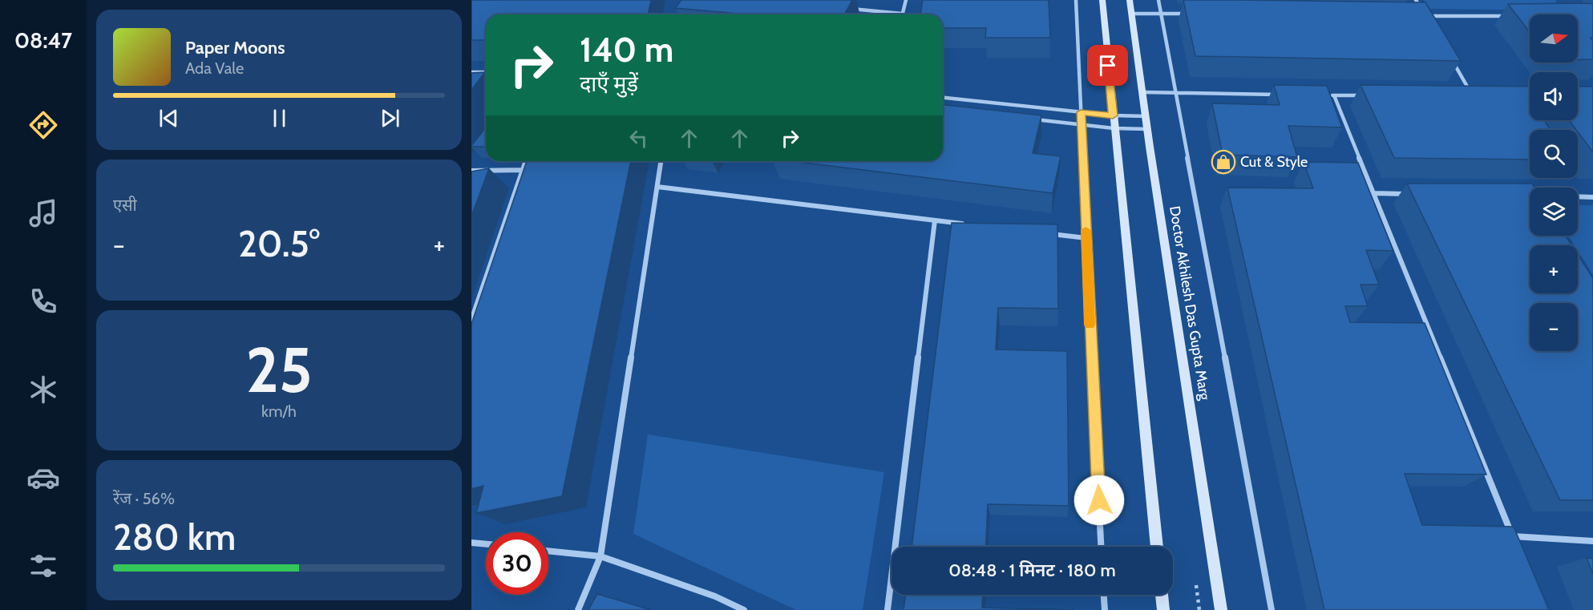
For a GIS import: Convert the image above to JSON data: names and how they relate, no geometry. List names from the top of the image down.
{
  "streets": {
    "street": ["Doctor Akhilesh Das Gupta Marg"]
  },
  "places": {
    "shop": ["Cut & Style"]
  },
  "north": "right",
  "page": {
    "tabs": "08:47",
    "map_buttons": ["+", "−"],
    "turn": ["140 m", "दाएँ मुड़ें"],
    "song": ["Paper Moons", "Ada Vale"],
    "tile": [
      "एसी",
      ["25", "km/h"],
      ["रेंज · 56%", "280 km"]
    ],
    "heat": ["−", "20.5°", "+"],
    "limit": "30",
    "trip": "08:48 · 1 मिनट · 180 m"
  }
}
